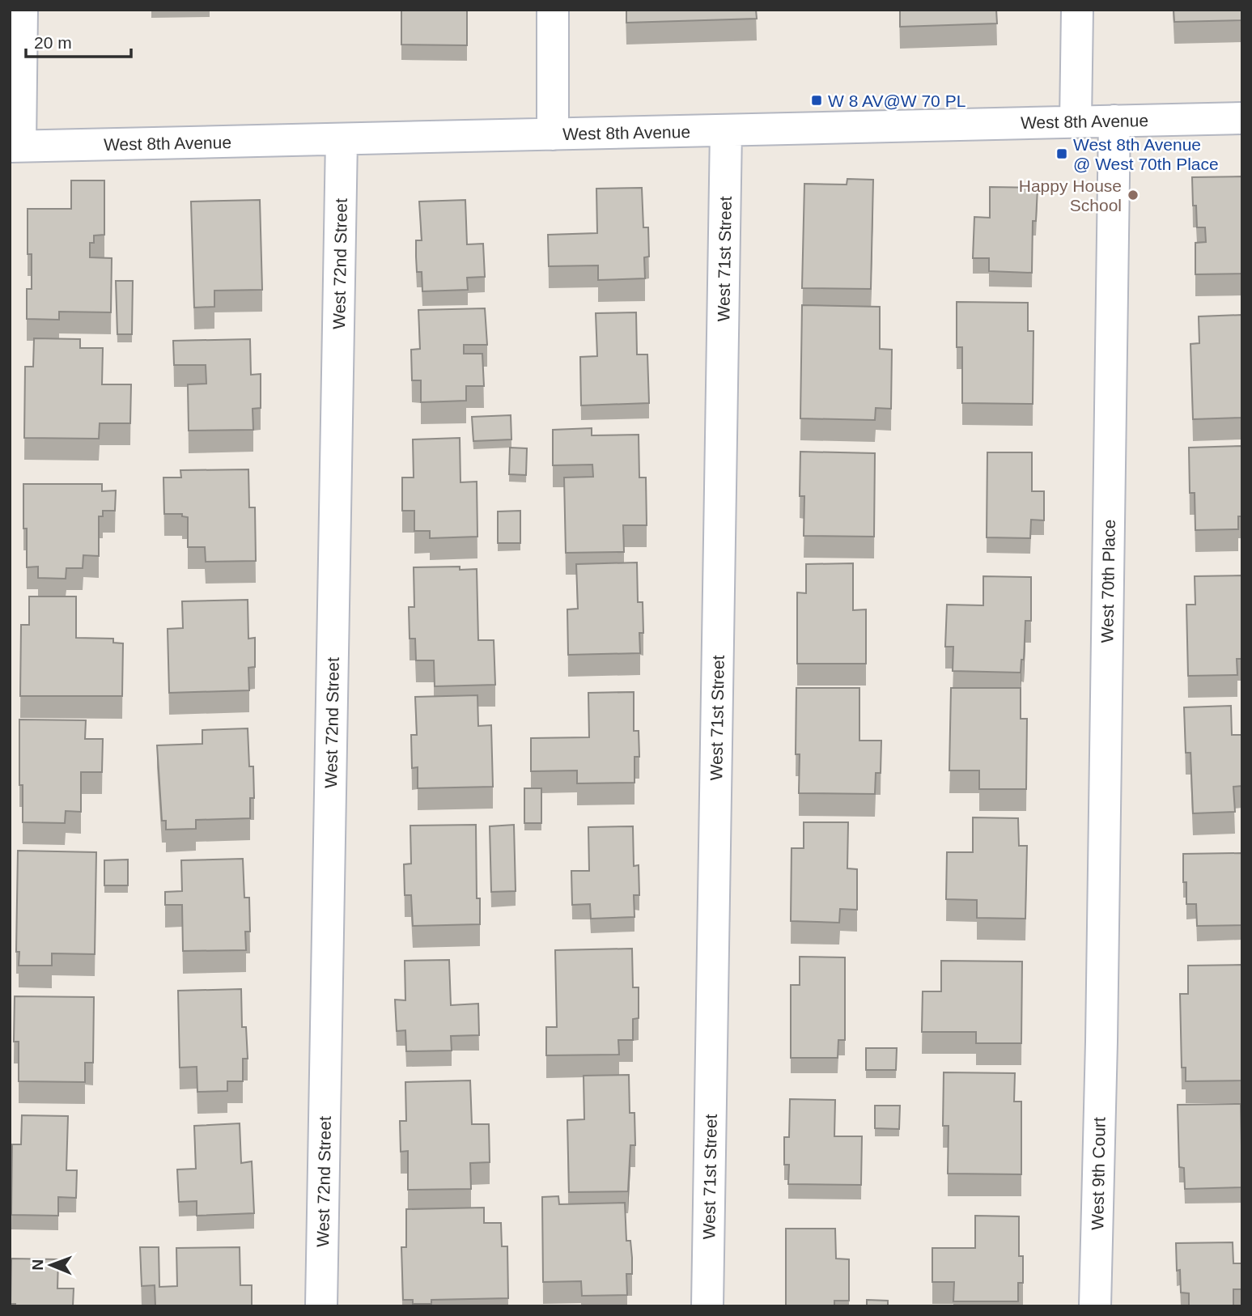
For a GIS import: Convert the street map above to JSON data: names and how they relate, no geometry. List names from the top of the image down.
{
  "streets": {
    "street": [
      "West 8th Avenue",
      "West 71st Street",
      "West 72nd Street",
      "West 70th Place",
      "West 9th Court"
    ]
  },
  "crossings": [
    ["West 8th Avenue", "West 71st Street"],
    ["West 8th Avenue", "West 72nd Street"],
    ["West 8th Avenue", "West 70th Place"],
    ["West 70th Place", "West 9th Court"]
  ],
  "places": {
    "transit": ["W 8 AV@W 70 PL", "West 8th Avenue @ West 70th Place"],
    "other": ["Happy House School"]
  },
  "scale_bar": "20 m",
  "north": "left"
}
